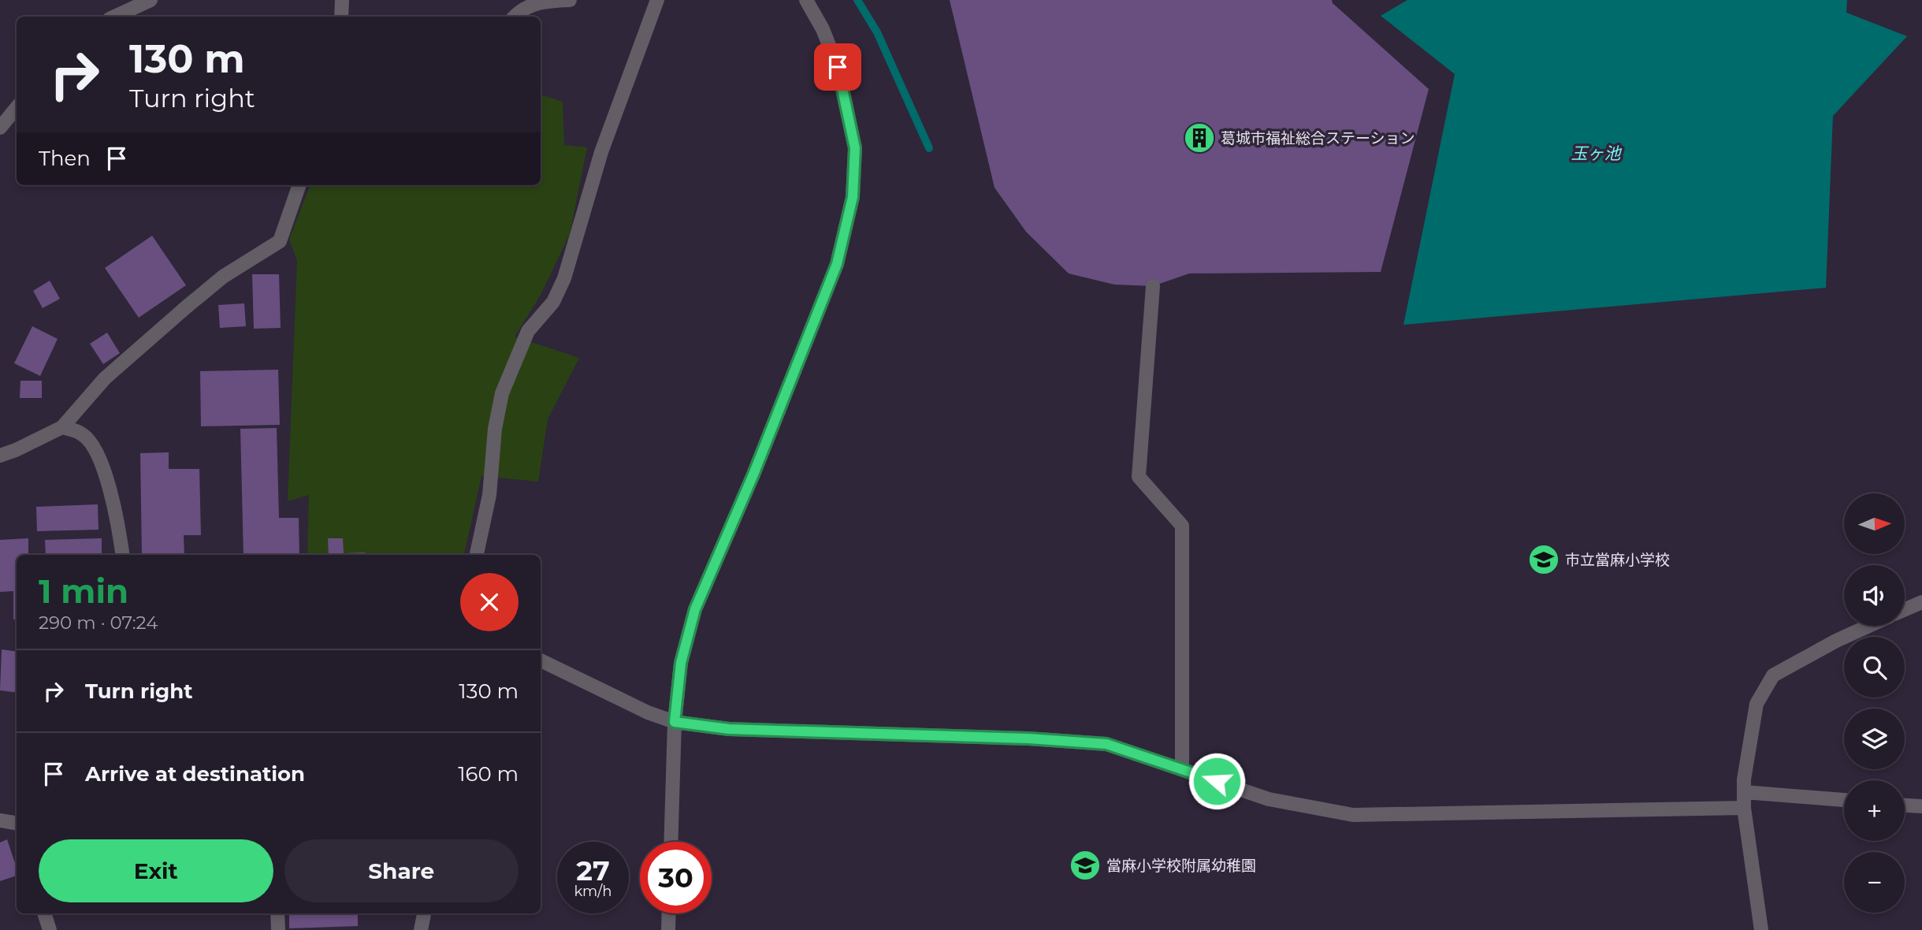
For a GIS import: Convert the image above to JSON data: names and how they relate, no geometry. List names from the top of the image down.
{
  "water": ["玉ヶ池"],
  "places": {
    "building": ["葛城市福祉総合ステーション"],
    "school or university": ["市立當麻小学校", "當麻小学校附属幼稚園"]
  },
  "north": "right",
  "page": {
    "turn": ["130 m", "Turn right"],
    "then": "Then",
    "map_buttons": ["+", "−"],
    "heading": ["1 min", "290 m · 07:24"],
    "list": [
      {
        "name": "Turn right",
        "value": "130 m"
      },
      {
        "name": "Arrive at destination",
        "value": "160 m"
      }
    ],
    "buttons": ["Exit", "Share"],
    "speed": "27 km/h",
    "limit": "30"
  }
}
